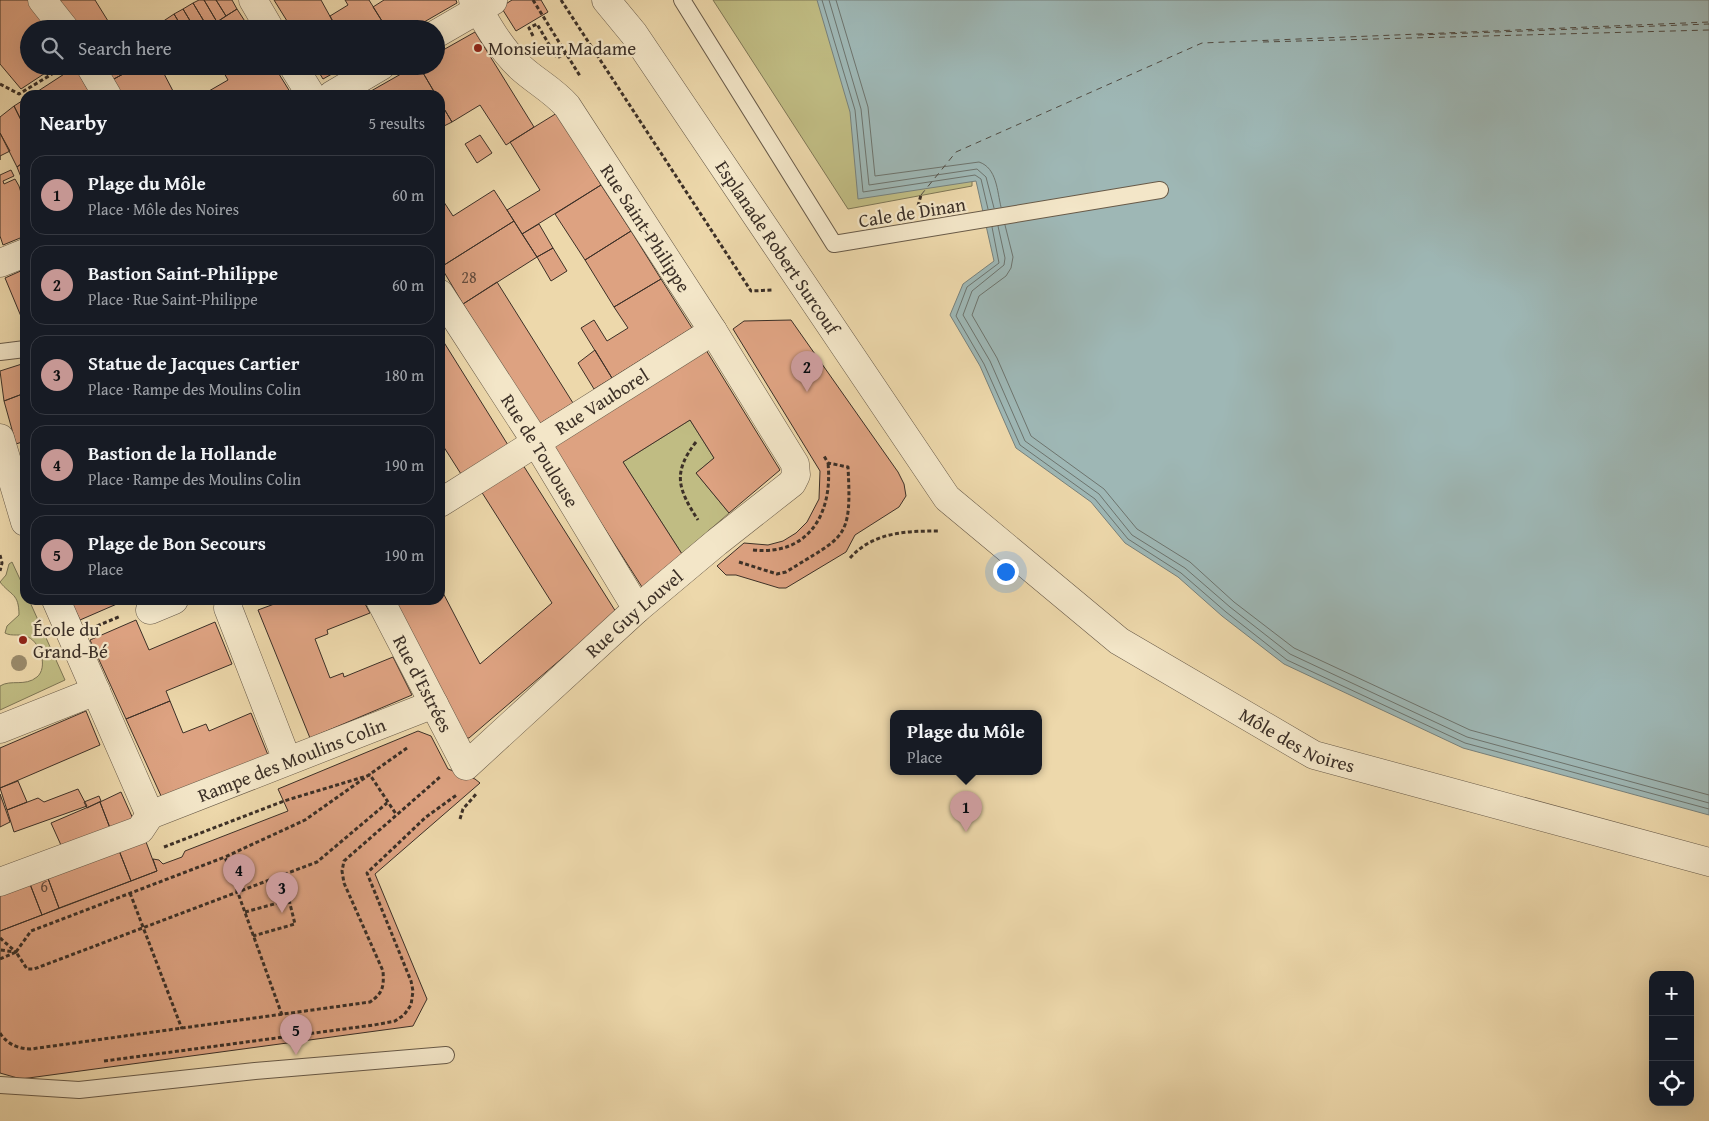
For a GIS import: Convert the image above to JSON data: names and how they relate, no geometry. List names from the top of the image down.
{
  "streets": {
    "street": [
      "Rue Saint-Philippe",
      "Esplanade Robert Surcouf",
      "Rue Vauborel",
      "Rue de Toulouse",
      "Rue Guy Louvel",
      "Rue d'Estrées",
      "Môle des Noires",
      "Rampe des Moulins Colin"
    ],
    "lane": ["Cale de Dinan"]
  },
  "crossings": [
    ["Rue Saint-Philippe", "Rue Vauborel"],
    ["Rue Saint-Philippe", "Rue Guy Louvel"],
    ["Esplanade Robert Surcouf", "Môle des Noires"],
    ["Rue Vauborel", "Rue de Toulouse"],
    ["Rue de Toulouse", "Rue Guy Louvel"],
    ["Rue Guy Louvel", "Rue d'Estrées"],
    ["Rue d'Estrées", "Rampe des Moulins Colin"]
  ],
  "places": ["Monsieur Madame", "École du Grand-Bé"],
  "house_numbers": ["28", "6"],
  "page": {
    "search": "Search here",
    "heading": ["Nearby", "5 results"],
    "list": [
      {
        "mark": "1",
        "name": "Plage du Môle",
        "note": "Place · Môle des Noires",
        "value": "60 m"
      },
      {
        "mark": "2",
        "name": "Bastion Saint-Philippe",
        "note": "Place · Rue Saint-Philippe",
        "value": "60 m"
      },
      {
        "mark": "3",
        "name": "Statue de Jacques Cartier",
        "note": "Place · Rampe des Moulins Colin",
        "value": "180 m"
      },
      {
        "mark": "4",
        "name": "Bastion de la Hollande",
        "note": "Place · Rampe des Moulins Colin",
        "value": "190 m"
      },
      {
        "mark": "5",
        "name": "Plage de Bon Secours",
        "note": "Place",
        "value": "190 m"
      }
    ],
    "pins": [
      "2",
      "1",
      "4",
      "3",
      "5"
    ],
    "popup": ["Plage du Môle", "Place"],
    "map_buttons": ["+", "−"]
  }
}
